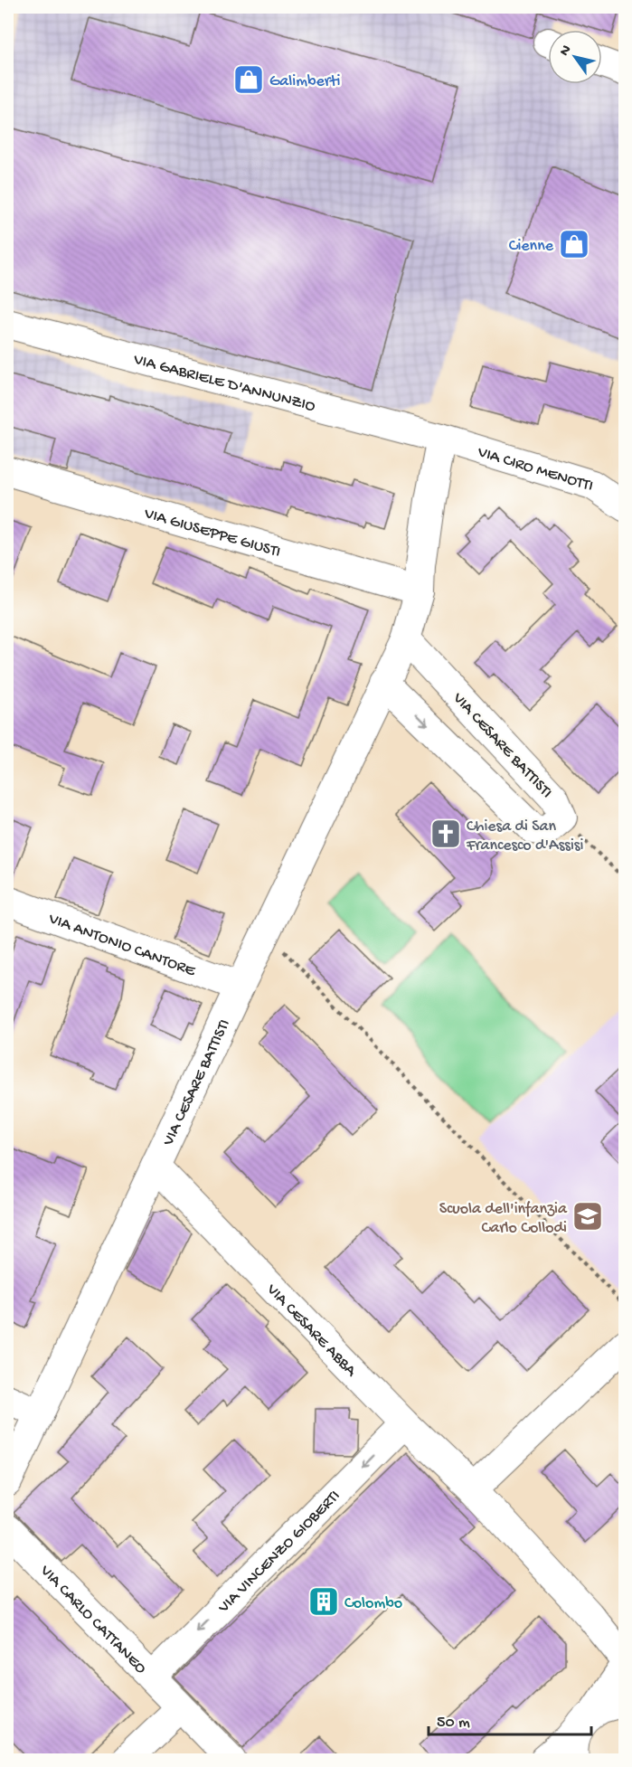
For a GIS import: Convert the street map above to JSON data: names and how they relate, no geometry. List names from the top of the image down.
{
  "streets": {
    "street": [
      "VIA GABRIELE D'ANNUNZIO",
      "VIA CIRO MENOTTI",
      "VIA GIUSEPPE GIUSTI",
      "VIA CESARE BATTISTI",
      "VIA ANTONIO CANTORE",
      "VIA CESARE ABBA",
      "VIA VINCENZO GIOBERTI",
      "VIA CARLO CATTANEO"
    ]
  },
  "crossings": [
    ["VIA GABRIELE D'ANNUNZIO", "VIA CIRO MENOTTI"],
    ["VIA GABRIELE D'ANNUNZIO", "VIA CESARE BATTISTI"],
    ["VIA CIRO MENOTTI", "VIA CESARE BATTISTI"],
    ["VIA GIUSEPPE GIUSTI", "VIA CESARE BATTISTI"],
    ["VIA CESARE BATTISTI", "VIA ANTONIO CANTORE"],
    ["VIA CESARE BATTISTI", "VIA CESARE ABBA"],
    ["VIA CESARE ABBA", "VIA VINCENZO GIOBERTI"],
    ["VIA VINCENZO GIOBERTI", "VIA CARLO CATTANEO"]
  ],
  "one_way": ["VIA VINCENZO GIOBERTI"],
  "places": {
    "shop": ["Galimberti", "Cienne"],
    "church": ["Chiesa di San Francesco d'Assisi"],
    "school or university": ["Scuola dell'infanzia Carlo Collodi"],
    "building": ["Colombo"]
  },
  "scale_bar": "50 m",
  "north": "top left"
}
